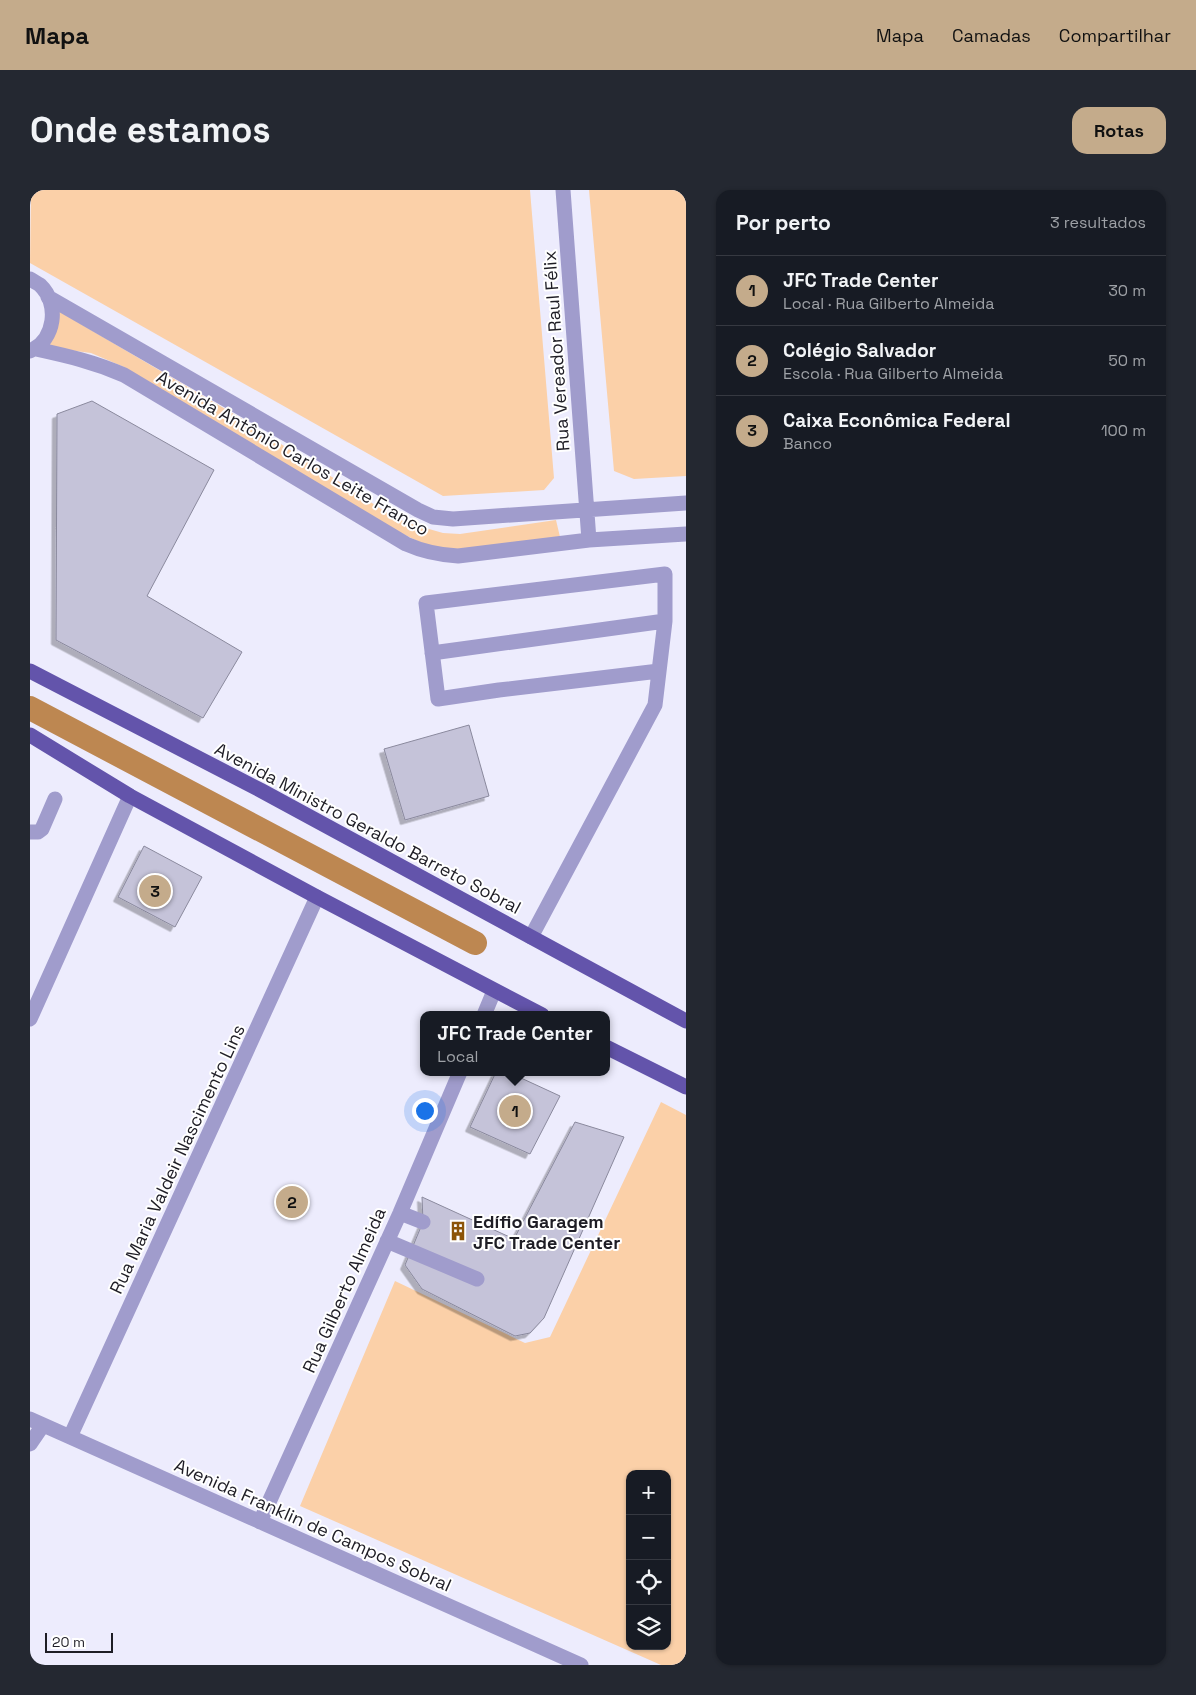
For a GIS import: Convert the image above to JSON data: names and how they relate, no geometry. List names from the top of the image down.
{
  "streets": {
    "main road": ["Avenida Ministro Geraldo Barreto Sobral"],
    "street": [
      "Rua Vereador Raul Félix",
      "Avenida Antônio Carlos Leite Franco",
      "Rua Maria Valdeir Nascimento Lins",
      "Rua Gilberto Almeida",
      "Avenida Franklin de Campos Sobral"
    ]
  },
  "crossings": [
    ["Rua Vereador Raul Félix", "Avenida Antônio Carlos Leite Franco"],
    ["Rua Maria Valdeir Nascimento Lins", "Avenida Franklin de Campos Sobral"],
    ["Rua Gilberto Almeida", "Avenida Franklin de Campos Sobral"]
  ],
  "places": {
    "building": ["Edífio Garagem JFC Trade Center"]
  },
  "scale_bar": "20 m",
  "page": {
    "header": "Mapa",
    "nav": ["Mapa", "Camadas", "Compartilhar"],
    "buttons": "Rotas",
    "title": "Onde estamos",
    "heading": ["Por perto", "3 resultados"],
    "list": [
      {
        "mark": "1",
        "name": "JFC Trade Center",
        "note": "Local · Rua Gilberto Almeida",
        "value": "30 m"
      },
      {
        "mark": "2",
        "name": "Colégio Salvador",
        "note": "Escola · Rua Gilberto Almeida",
        "value": "50 m"
      },
      {
        "mark": "3",
        "name": "Caixa Econômica Federal",
        "note": "Banco",
        "value": "100 m"
      }
    ],
    "pins": ["3", "1", "2"],
    "popup": ["JFC Trade Center", "Local"],
    "map_buttons": ["+", "−"],
    "scale": "20 m"
  }
}
